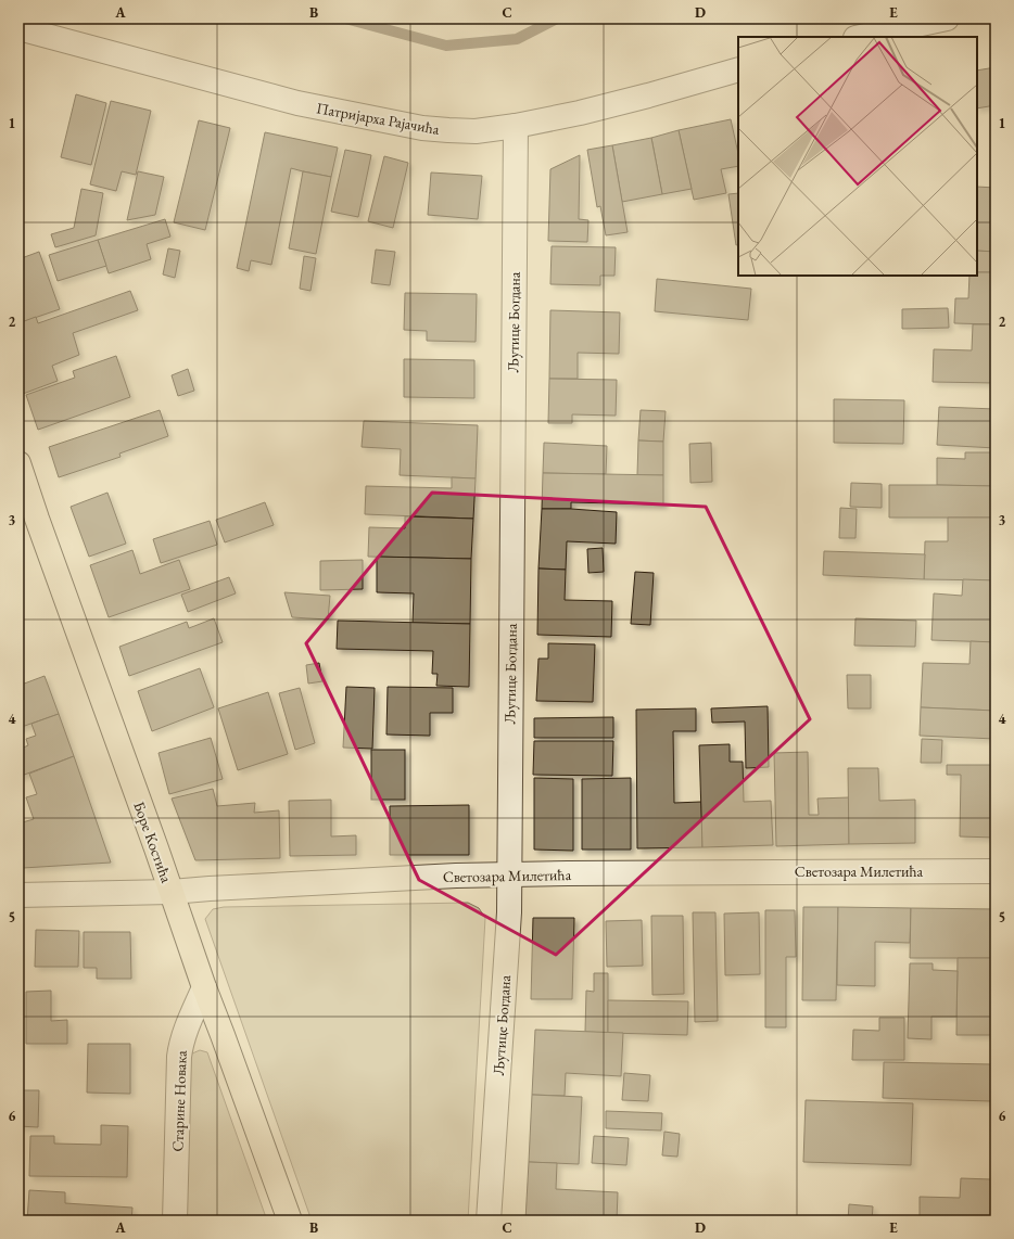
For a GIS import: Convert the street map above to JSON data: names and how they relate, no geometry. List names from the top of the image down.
{
  "streets": {
    "main road": ["Боре Костића"],
    "street": [
      "Патријарха Рајачића",
      "Љутице Богдана",
      "Светозара Милетића",
      "Старине Новака"
    ]
  },
  "crossings": [
    ["Патријарха Рајачића", "Љутице Богдана"],
    ["Љутице Богдана", "Светозара Милетића"],
    ["Боре Костића", "Светозара Милетића"],
    ["Боре Костића", "Старине Новака"]
  ],
  "grid": {
    "columns": [
      "A",
      "B",
      "C",
      "D",
      "E"
    ],
    "rows": [
      "1",
      "2",
      "3",
      "4",
      "5",
      "6"
    ]
  }
}
